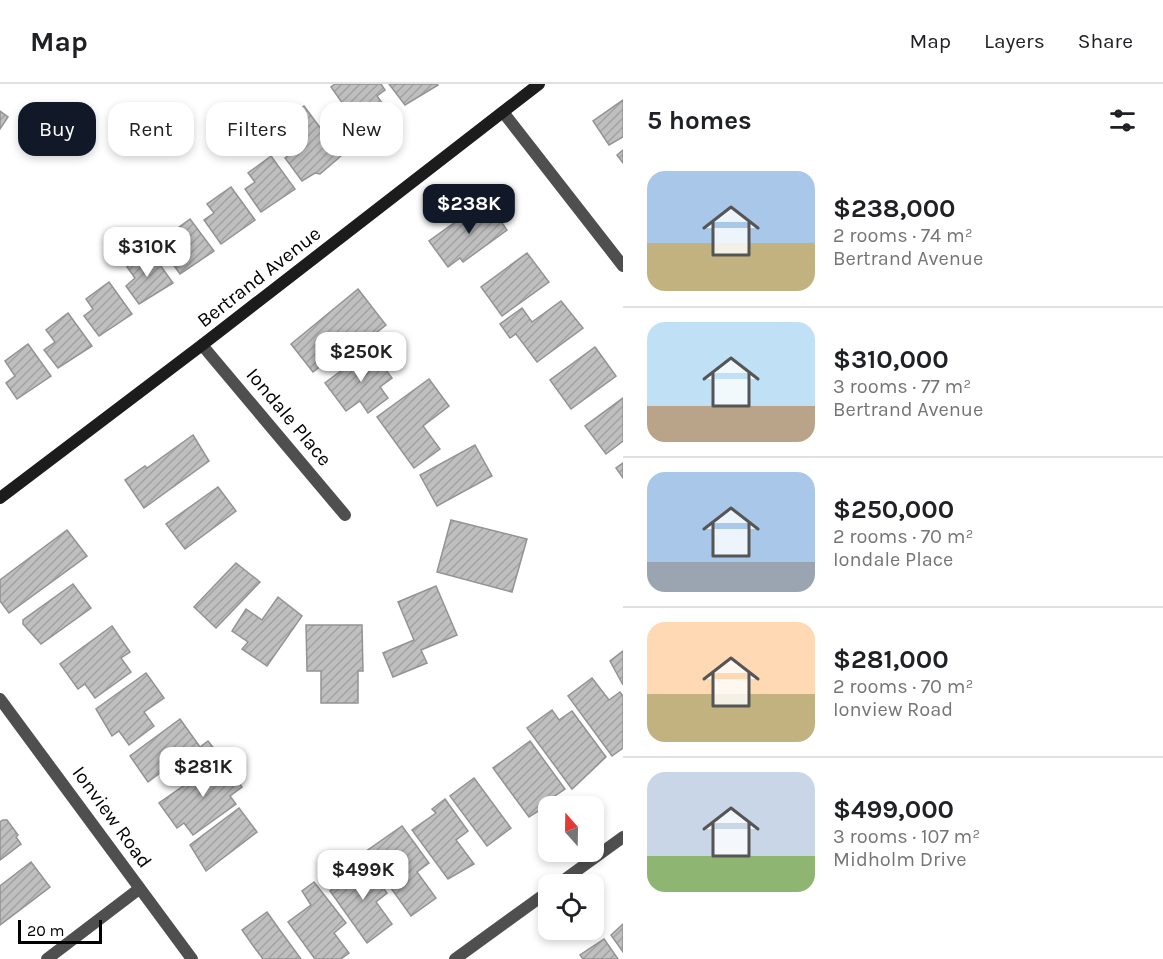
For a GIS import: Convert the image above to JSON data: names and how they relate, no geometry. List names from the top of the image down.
{
  "streets": {
    "street": ["Bertrand Avenue", "Iondale Place", "Ionview Road"]
  },
  "crossings": [
    ["Bertrand Avenue", "Iondale Place"]
  ],
  "scale_bar": "20 m",
  "north": "top",
  "page": {
    "header": "Map",
    "nav": ["Map", "Layers", "Share"],
    "heading": "5 homes",
    "chip": [
      "Buy",
      "Rent",
      "Filters",
      "New"
    ],
    "list": [
      {
        "name": "$238,000",
        "note": "2 rooms · 74 m² · Bertrand Avenue"
      },
      {
        "name": "$310,000",
        "note": "3 rooms · 77 m² · Bertrand Avenue"
      },
      {
        "name": "$250,000",
        "note": "2 rooms · 70 m² · Iondale Place"
      },
      {
        "name": "$281,000",
        "note": "2 rooms · 70 m² · Ionview Road"
      },
      {
        "name": "$499,000",
        "note": "3 rooms · 107 m² · Midholm Drive"
      }
    ],
    "price": [
      "$238K",
      "$310K",
      "$250K",
      "$281K",
      "$499K"
    ],
    "scale": "20 m"
  }
}
